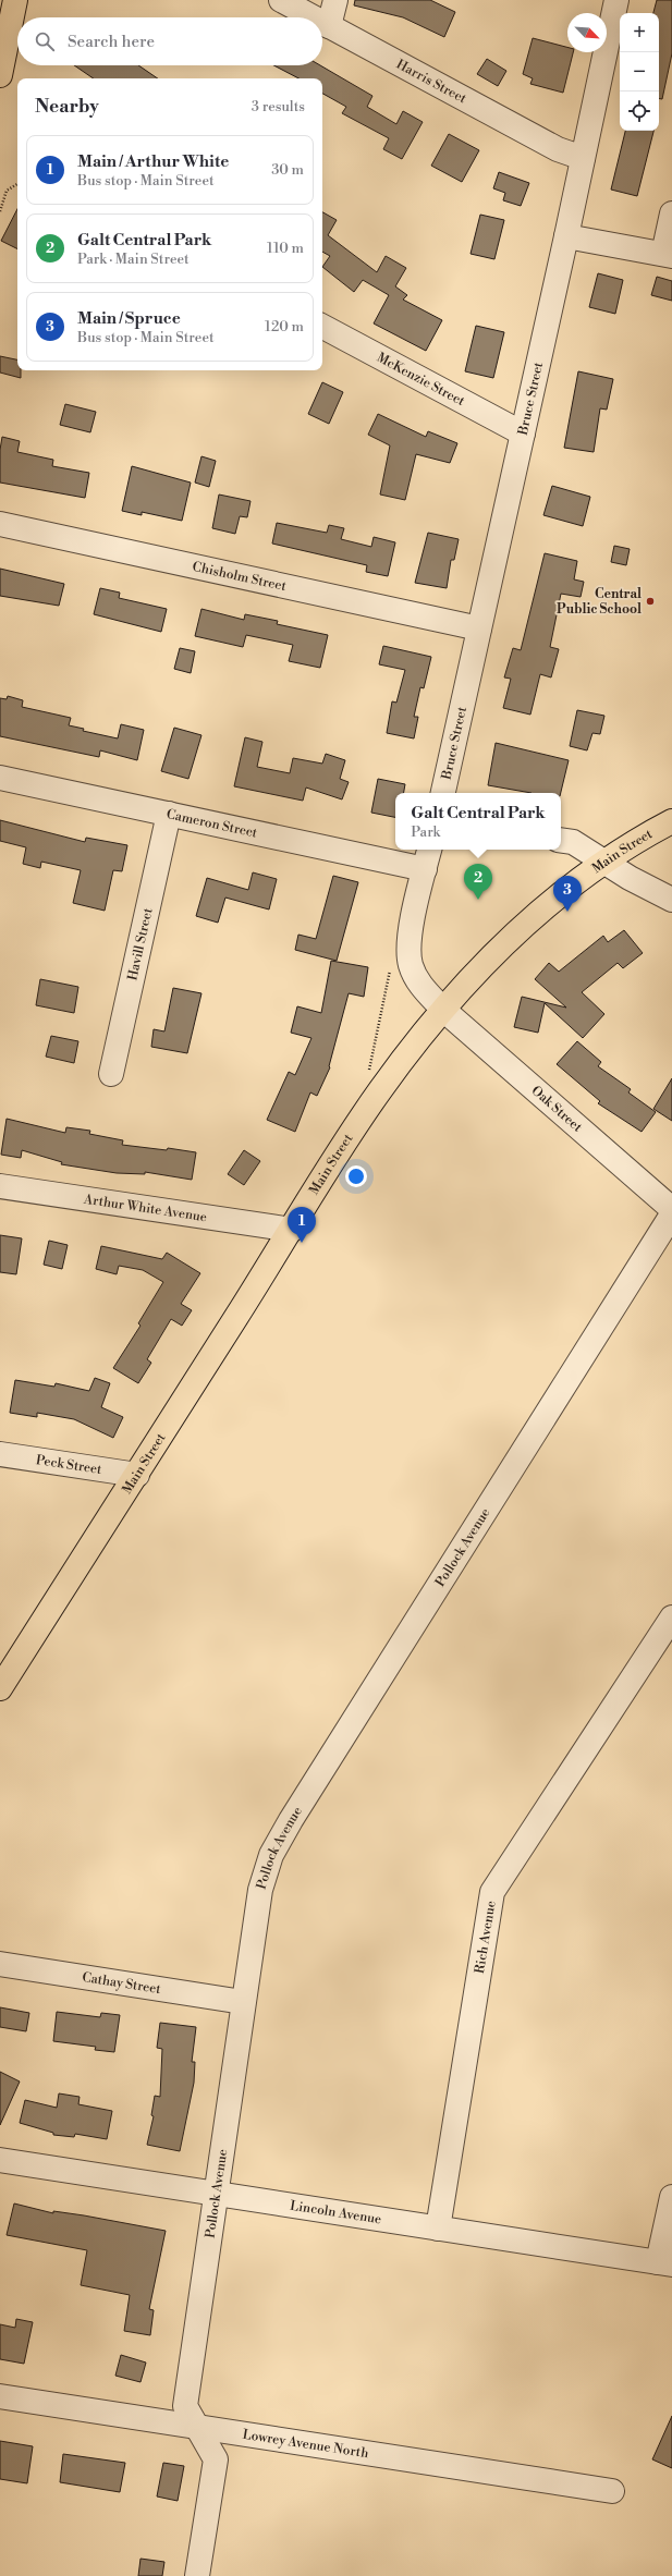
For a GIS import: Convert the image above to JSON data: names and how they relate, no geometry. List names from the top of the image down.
{
  "streets": {
    "main road": ["Main Street"],
    "street": [
      "Harris Street",
      "McKenzie Street",
      "Bruce Street",
      "Chisholm Street",
      "Cameron Street",
      "Havill Street",
      "Oak Street",
      "Arthur White Avenue",
      "Peck Street",
      "Pollock Avenue",
      "Rich Avenue",
      "Cathay Street",
      "Lincoln Avenue",
      "Lowrey Avenue North"
    ]
  },
  "crossings": [
    ["Harris Street", "Bruce Street"],
    ["McKenzie Street", "Bruce Street"],
    ["Bruce Street", "Chisholm Street"],
    ["Cameron Street", "Havill Street"],
    ["Main Street", "Oak Street"],
    ["Main Street", "Arthur White Avenue"],
    ["Main Street", "Peck Street"],
    ["Pollock Avenue", "Cathay Street"],
    ["Pollock Avenue", "Lincoln Avenue"],
    ["Pollock Avenue", "Lowrey Avenue North"],
    ["Rich Avenue", "Lincoln Avenue"]
  ],
  "places": ["Central Public School"],
  "north": "bottom right",
  "page": {
    "map_buttons": ["+", "−"],
    "search": "Search here",
    "heading": ["Nearby", "3 results"],
    "list": [
      {
        "mark": "1",
        "name": "Main / Arthur White",
        "note": "Bus stop · Main Street",
        "value": "30 m"
      },
      {
        "mark": "2",
        "name": "Galt Central Park",
        "note": "Park · Main Street",
        "value": "110 m"
      },
      {
        "mark": "3",
        "name": "Main / Spruce",
        "note": "Bus stop · Main Street",
        "value": "120 m"
      }
    ],
    "popup": ["Galt Central Park", "Park"],
    "pins": ["2", "3", "1"]
  }
}
